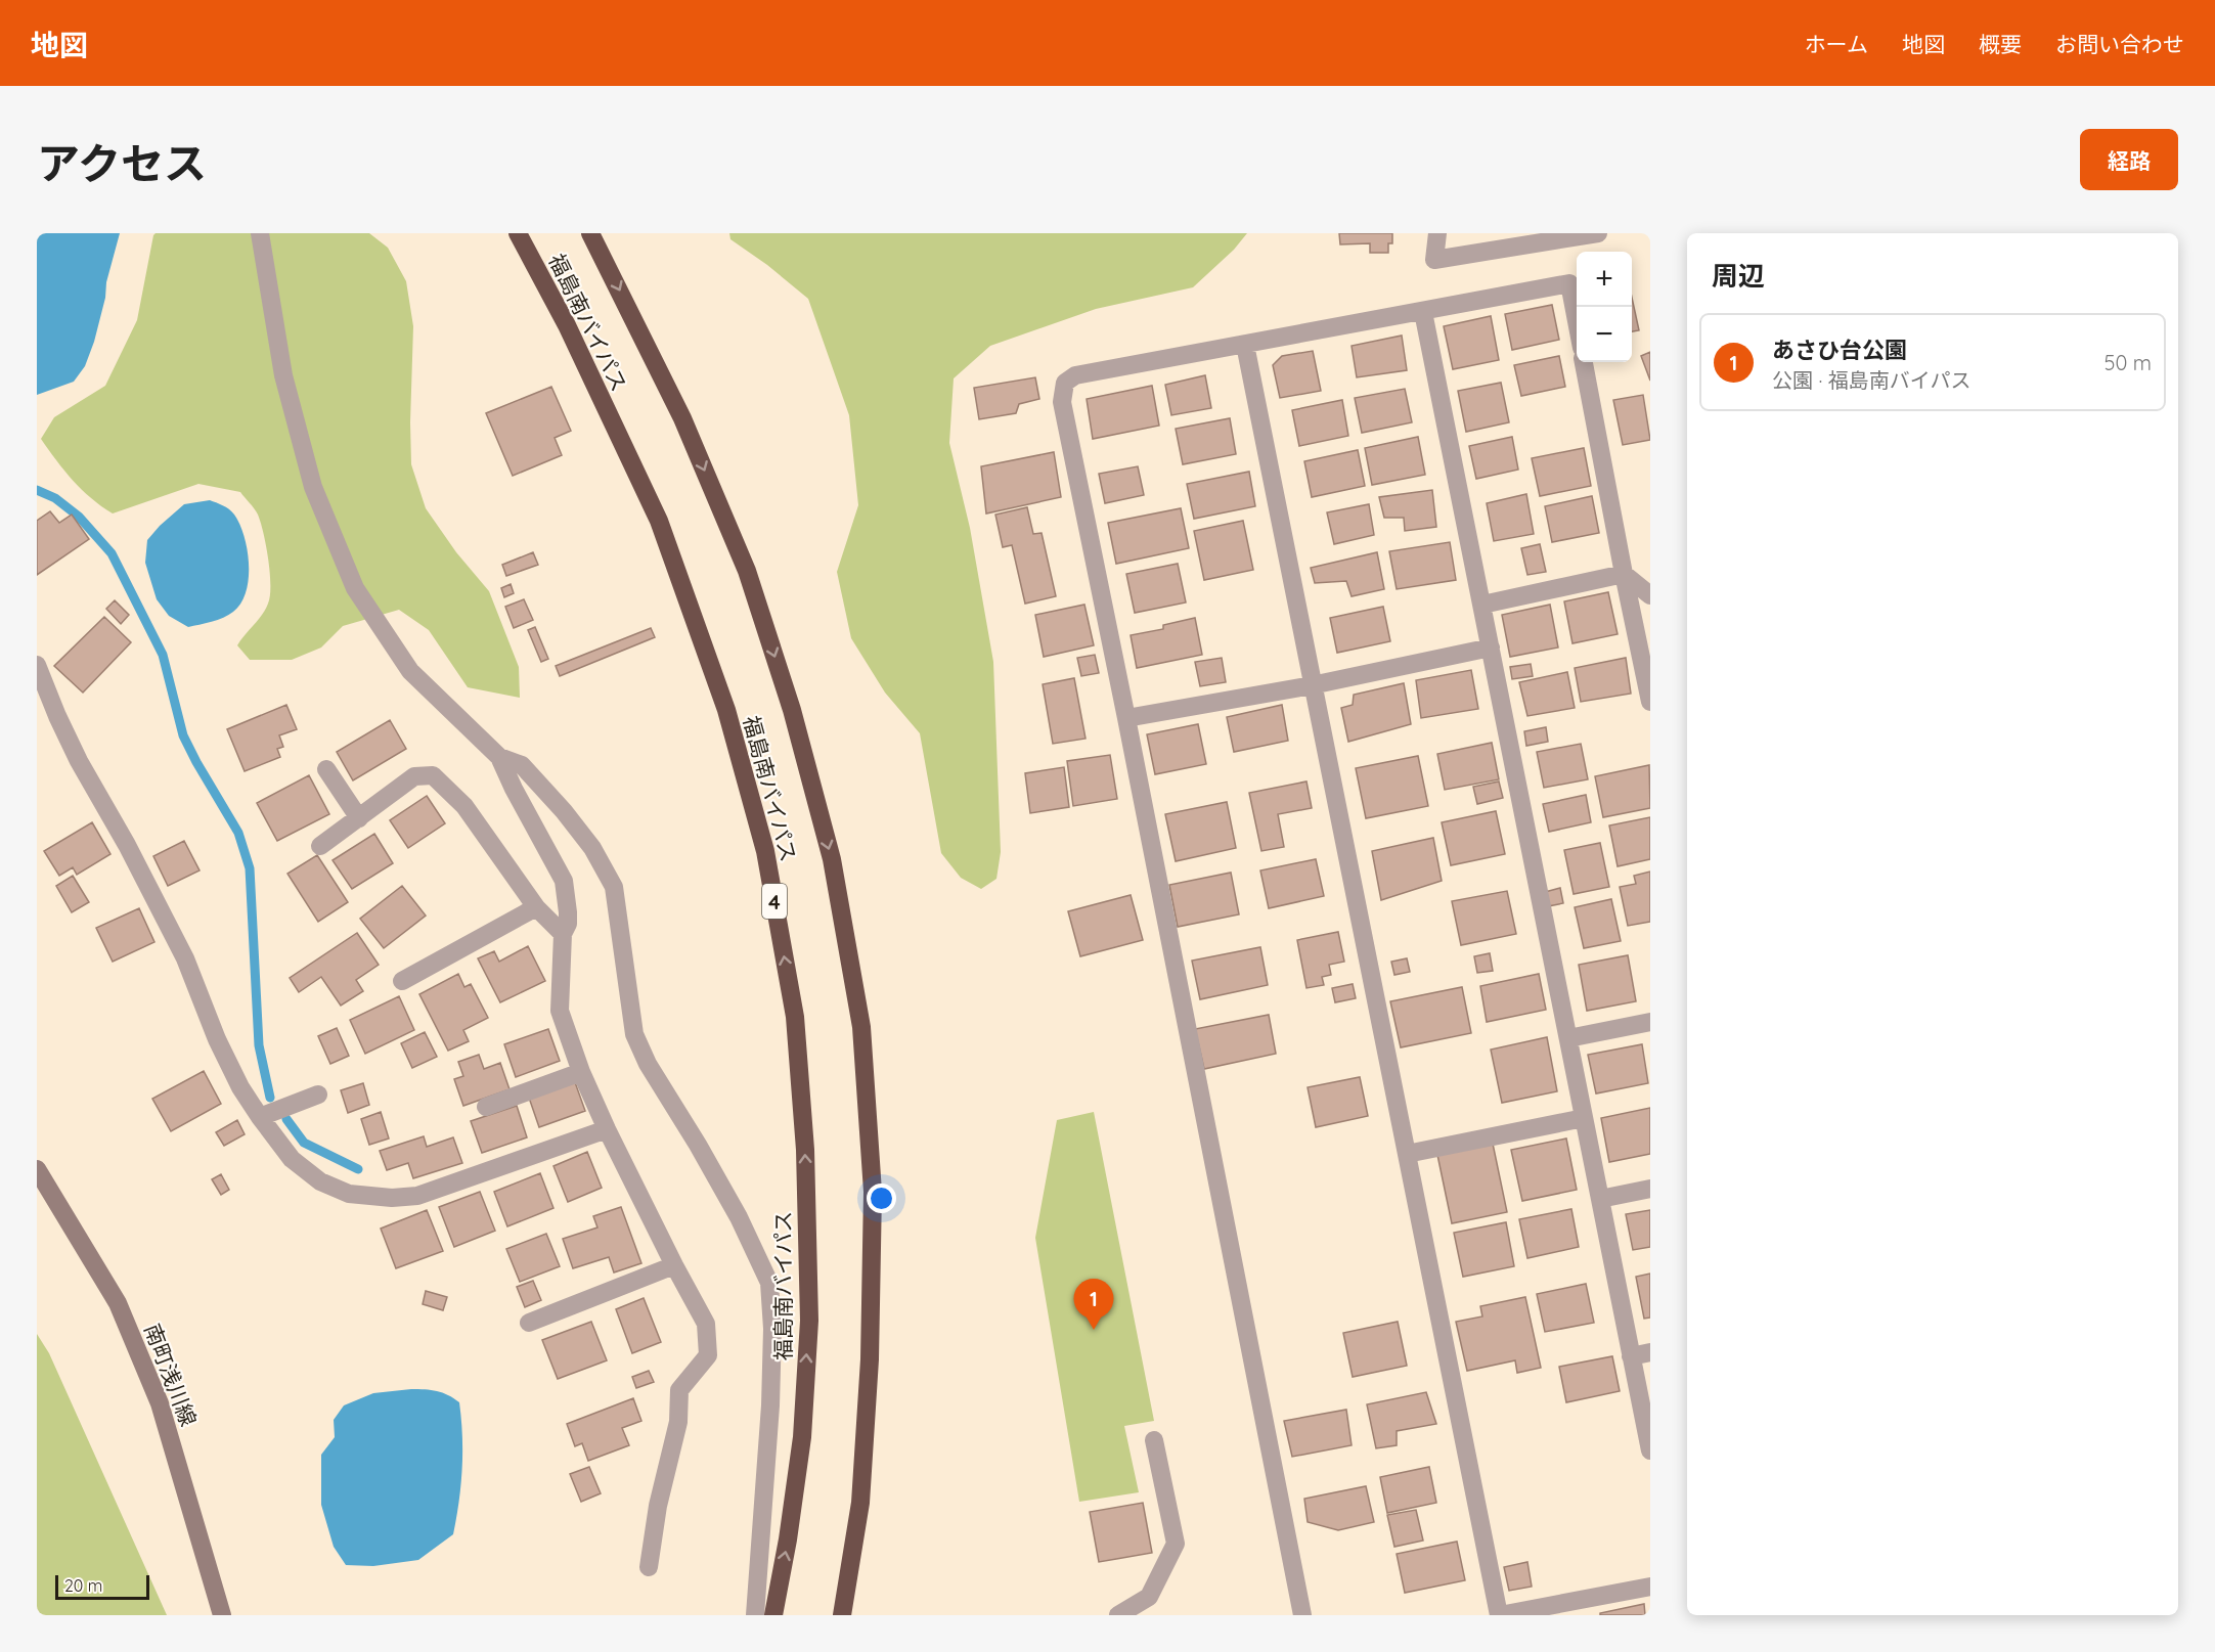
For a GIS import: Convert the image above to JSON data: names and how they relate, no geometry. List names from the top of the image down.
{
  "streets": {
    "highway": ["福島南バイパス", "4"],
    "street": ["南町浅川線"]
  },
  "scale_bar": "20 m",
  "page": {
    "header": "地図",
    "nav": [
      "ホーム",
      "地図",
      "概要",
      "お問い合わせ"
    ],
    "title": "アクセス",
    "buttons": "経路",
    "heading": "周辺",
    "map_buttons": ["+", "−"],
    "list": [
      {
        "mark": "1",
        "name": "あさひ台公園",
        "note": "公園 · 福島南バイパス",
        "value": "50 m"
      }
    ],
    "pins": "1",
    "scale": "20 m"
  }
}
